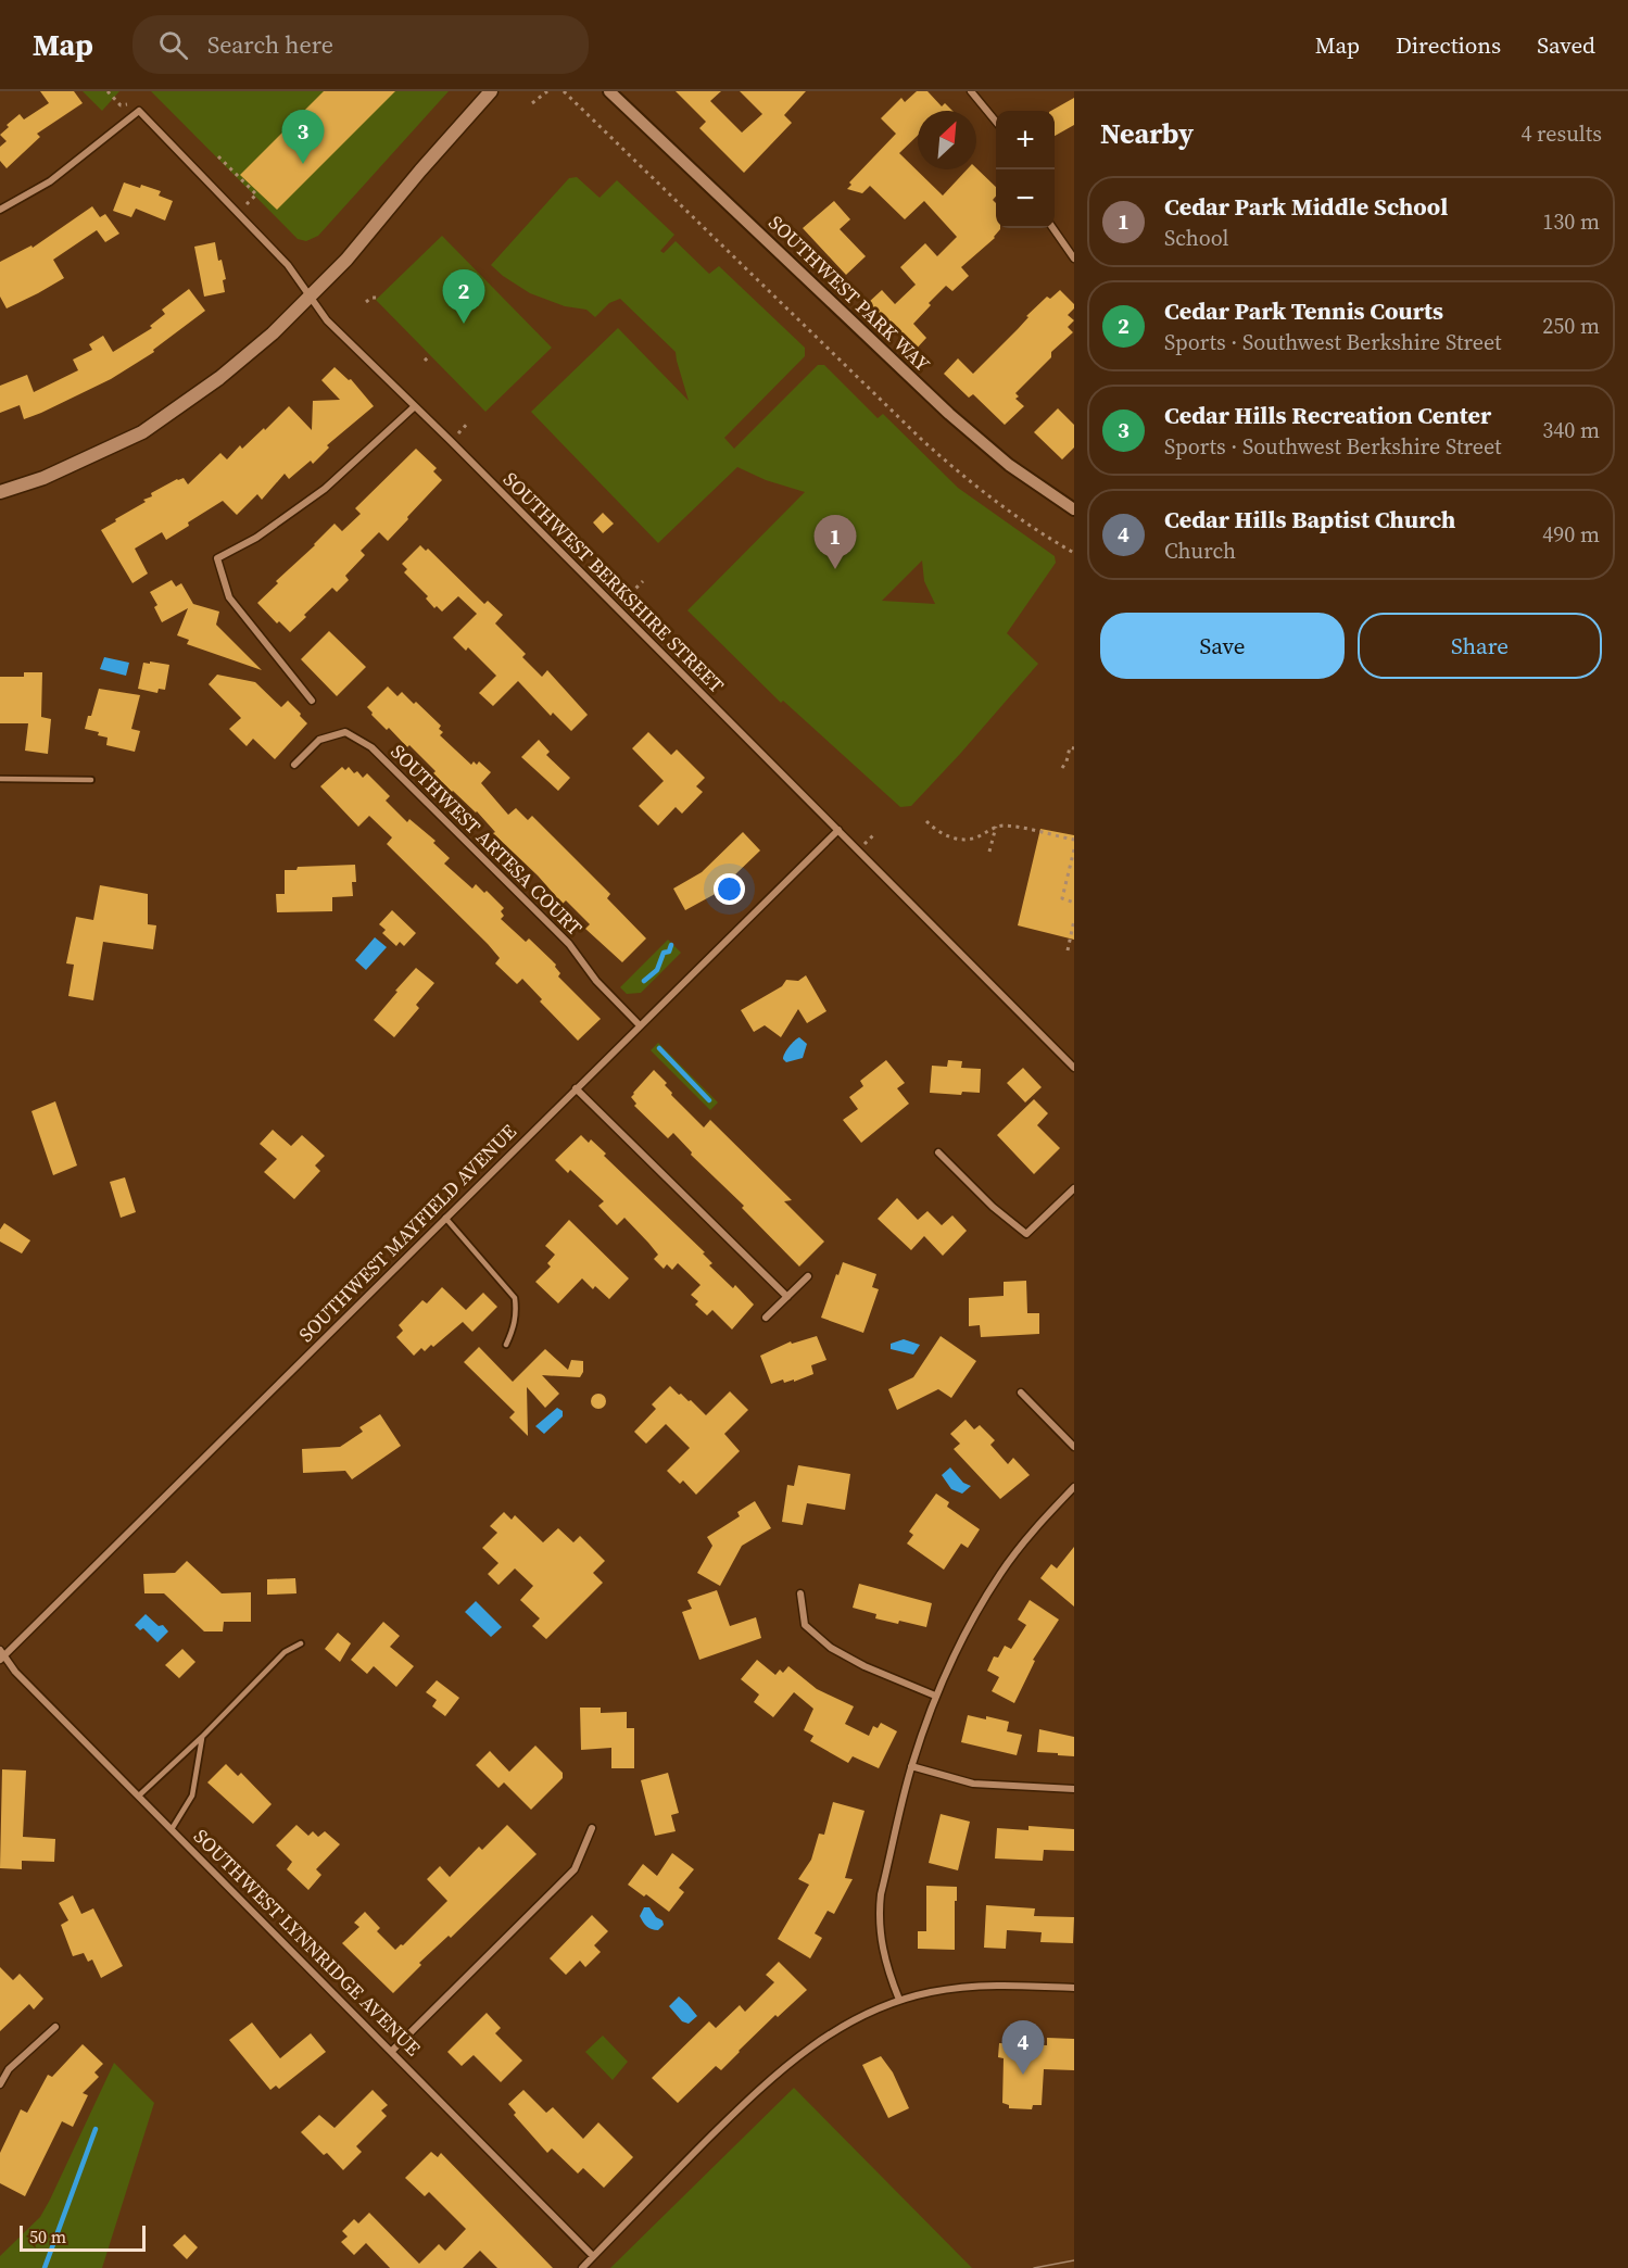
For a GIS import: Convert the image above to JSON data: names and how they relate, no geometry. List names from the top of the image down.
{
  "streets": {
    "street": [
      "SOUTHWEST PARK WAY",
      "SOUTHWEST BERKSHIRE STREET",
      "SOUTHWEST ARTESA COURT",
      "SOUTHWEST MAYFIELD AVENUE",
      "SOUTHWEST LYNNRIDGE AVENUE"
    ]
  },
  "crossings": [
    ["SOUTHWEST BERKSHIRE STREET", "SOUTHWEST MAYFIELD AVENUE"],
    ["SOUTHWEST ARTESA COURT", "SOUTHWEST MAYFIELD AVENUE"],
    ["SOUTHWEST MAYFIELD AVENUE", "SOUTHWEST LYNNRIDGE AVENUE"]
  ],
  "scale_bar": "50 m",
  "north": "top right",
  "page": {
    "header": "Map",
    "search": "Search here",
    "nav": ["Map", "Directions", "Saved"],
    "heading": ["Nearby", "4 results"],
    "pins": [
      "3",
      "2",
      "1",
      "4"
    ],
    "map_buttons": ["+", "−"],
    "list": [
      {
        "mark": "1",
        "name": "Cedar Park Middle School",
        "note": "School",
        "value": "130 m"
      },
      {
        "mark": "2",
        "name": "Cedar Park Tennis Courts",
        "note": "Sports · Southwest Berkshire Street",
        "value": "250 m"
      },
      {
        "mark": "3",
        "name": "Cedar Hills Recreation Center",
        "note": "Sports · Southwest Berkshire Street",
        "value": "340 m"
      },
      {
        "mark": "4",
        "name": "Cedar Hills Baptist Church",
        "note": "Church",
        "value": "490 m"
      }
    ],
    "buttons": ["Save", "Share"],
    "scale": "50 m"
  }
}
